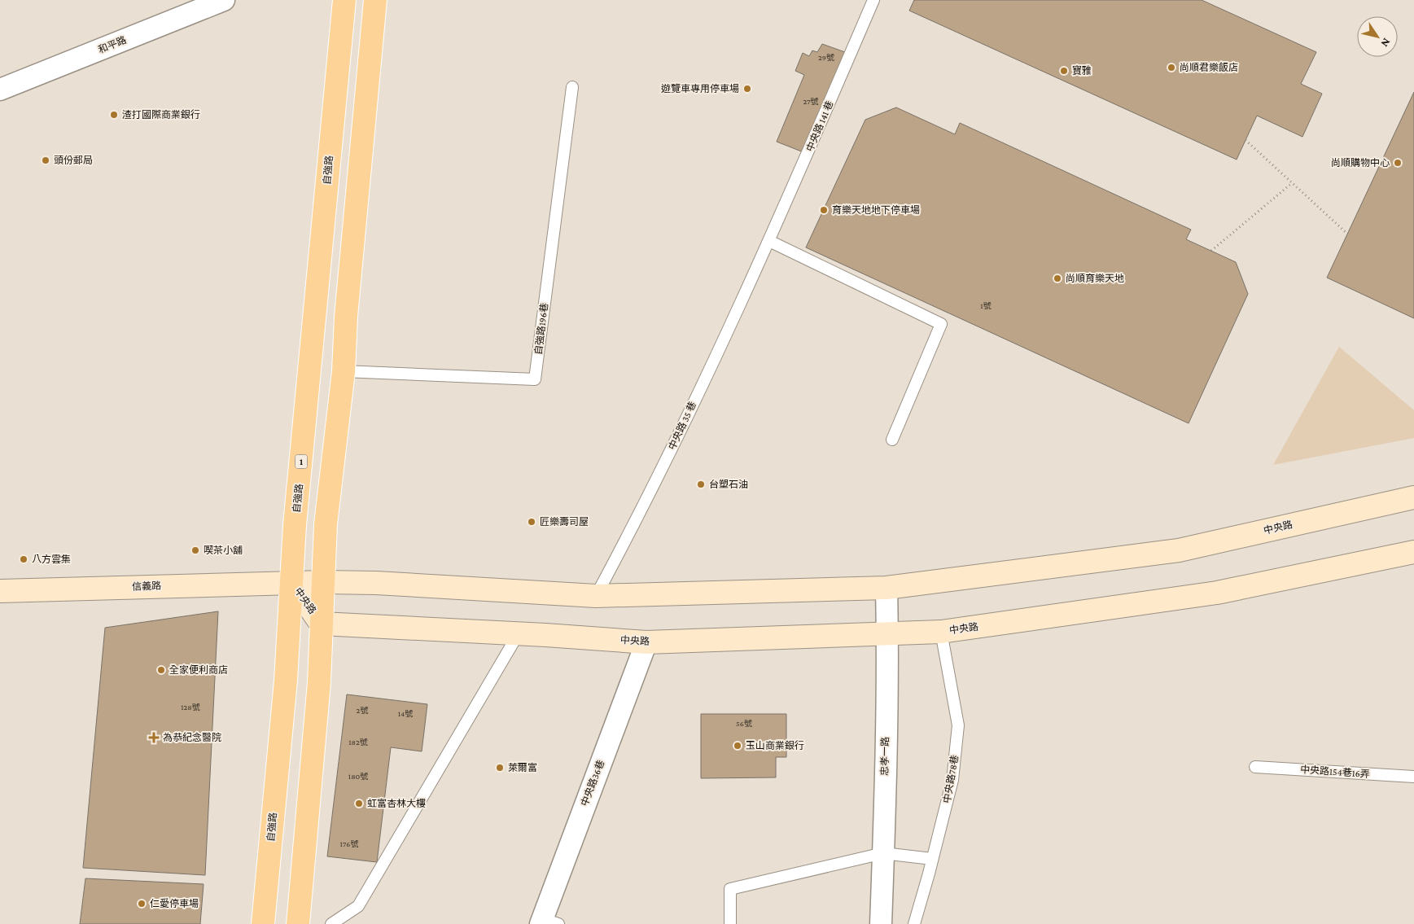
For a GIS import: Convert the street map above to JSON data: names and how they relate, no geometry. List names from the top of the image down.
{
  "streets": {
    "main road": ["自強路", "1"],
    "street": [
      "和平路",
      "中央路",
      "信義路",
      "忠孝一路",
      "中央路36巷"
    ],
    "lane": [
      "中央路 141 巷",
      "自強路196巷",
      "中央路 35 巷",
      "中央路154巷16弄",
      "中央路78巷"
    ]
  },
  "crossings": [
    ["中央路 141 巷", "中央路 35 巷"],
    ["自強路", "中央路"],
    ["自強路", "信義路"],
    ["中央路 35 巷", "中央路"],
    ["中央路", "信義路"],
    ["中央路", "忠孝一路"],
    ["中央路", "中央路78巷"],
    ["中央路", "中央路36巷"]
  ],
  "places": {
    "other": [
      "尚順君樂飯店",
      "寶雅",
      "遊覽車專用停車場",
      "渣打國際商業銀行",
      "頭份郵局",
      "尚順購物中心",
      "育樂天地地下停車場",
      "尚順育樂天地",
      "台塑石油",
      "匠樂壽司屋",
      "喫茶小舖",
      "八方雲集",
      "全家便利商店",
      "玉山商業銀行",
      "萊爾富",
      "虹富杏林大樓",
      "仁愛停車場"
    ],
    "health": ["為恭紀念醫院"]
  },
  "house_numbers": [
    "29號",
    "27號",
    "1號",
    "128號",
    "2號",
    "14號",
    "56號",
    "182號",
    "180號",
    "176號"
  ],
  "north": "bottom right"
}
